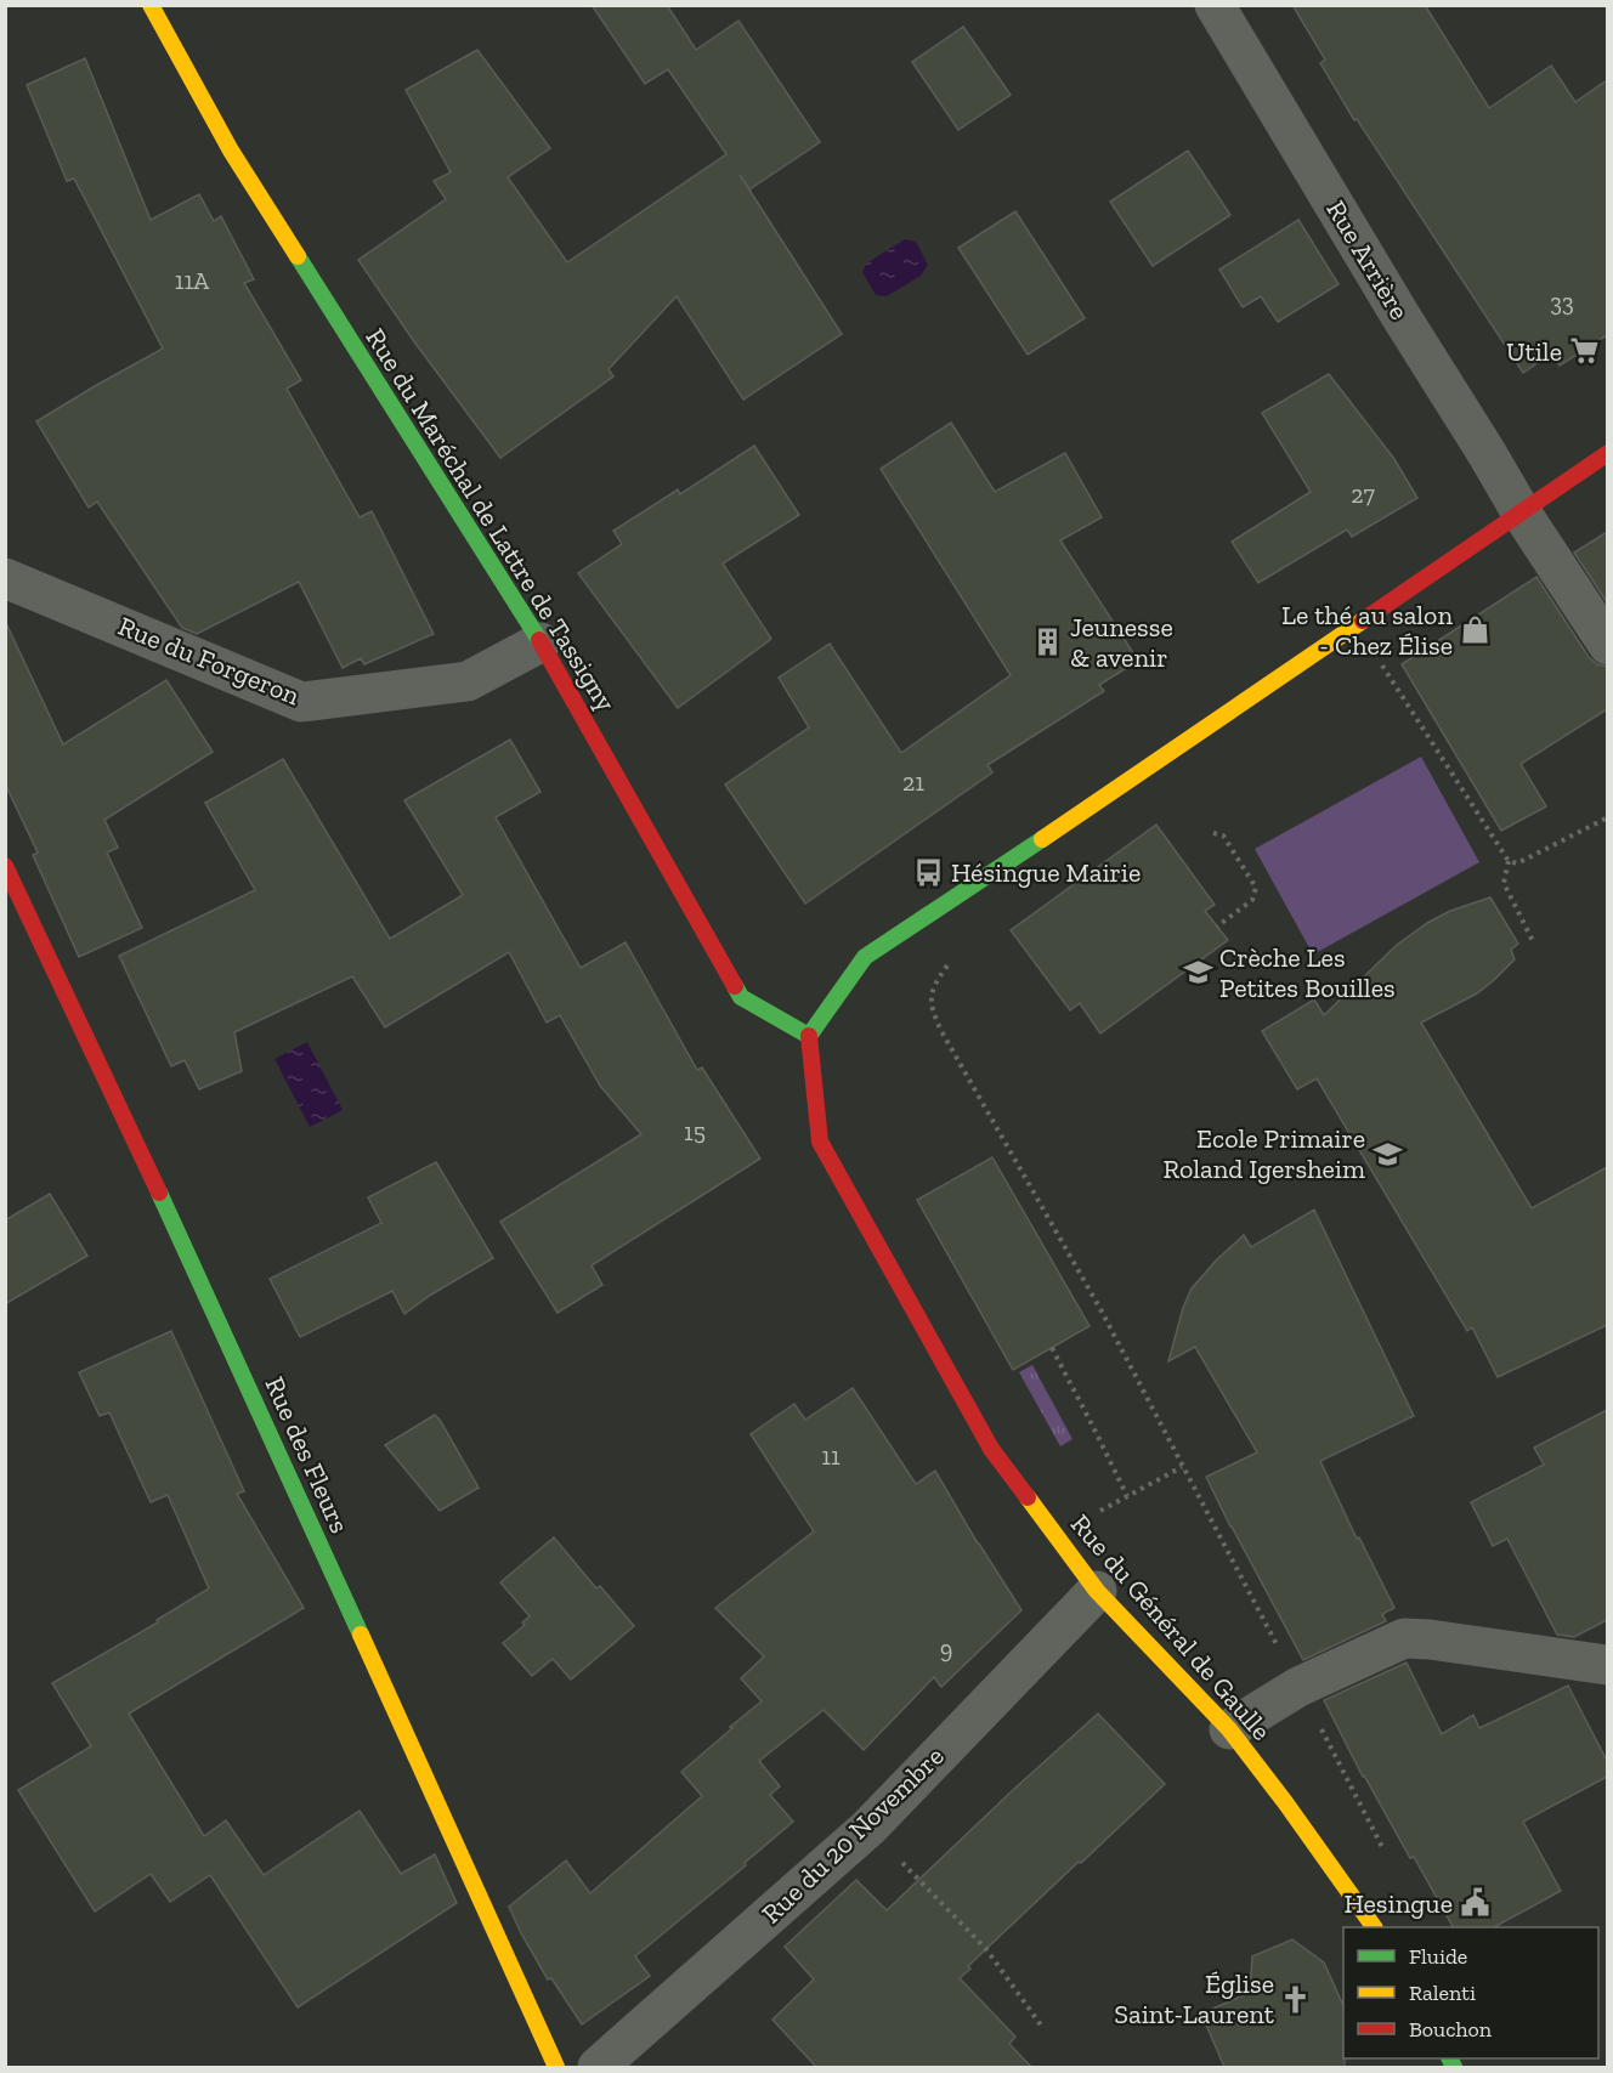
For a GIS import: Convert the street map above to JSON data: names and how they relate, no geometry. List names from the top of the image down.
{
  "streets": {
    "street": [
      "Rue Arrière",
      "Rue du Maréchal de Lattre de Tassigny",
      "Rue du Forgeron",
      "Rue des Fleurs",
      "Rue du Général de Gaulle",
      "Rue du 20 Novembre"
    ]
  },
  "crossings": [
    ["Rue du Maréchal de Lattre de Tassigny", "Rue du Forgeron"],
    ["Rue du Maréchal de Lattre de Tassigny", "Rue du Général de Gaulle"],
    ["Rue du Général de Gaulle", "Rue du 20 Novembre"]
  ],
  "places": {
    "supermarket": ["Utile"],
    "shop": ["Le thé au salon - Chez Élise"],
    "building": ["Jeunesse & avenir"],
    "bus stop": ["Hésingue Mairie"],
    "school or university": ["Crèche Les Petites Bouilles", "Ecole Primaire Roland Igersheim"],
    "public building": ["Hesingue"],
    "church": ["Église Saint-Laurent"]
  },
  "house_numbers": [
    "11A",
    "33",
    "27",
    "21",
    "15",
    "11",
    "9"
  ],
  "legend": ["Fluide", "Ralenti", "Bouchon"]
}
